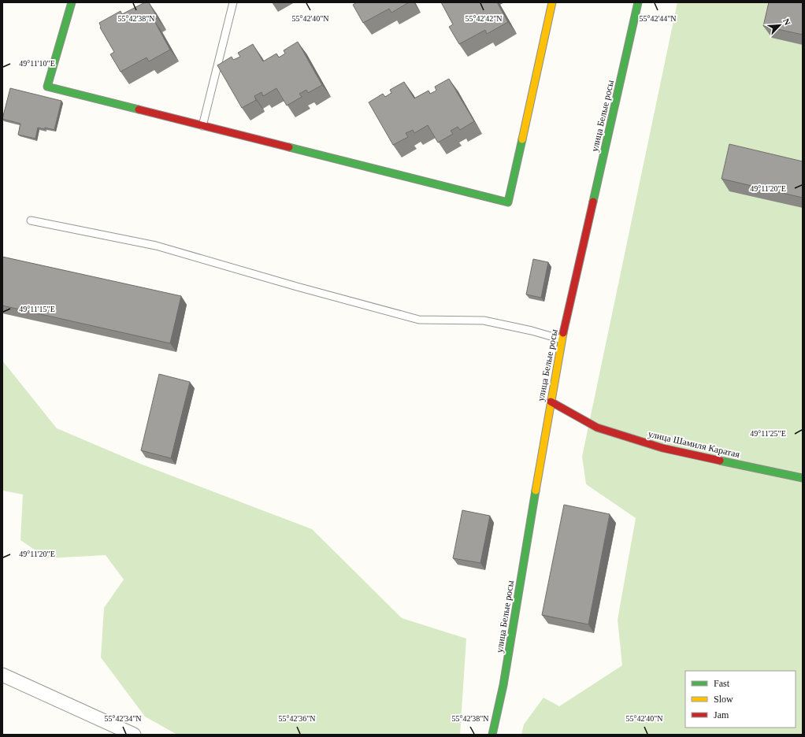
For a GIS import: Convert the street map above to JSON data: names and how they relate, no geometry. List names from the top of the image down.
{
  "streets": {
    "street": ["улица Белые росы", "улица Шамиля Каратая"]
  },
  "crossings": [
    ["улица Белые росы", "улица Шамиля Каратая"]
  ],
  "legend": ["Fast", "Slow", "Jam"],
  "north": "top right",
  "coordinates": [
    "55°42'38\"N",
    "55°42'40\"N",
    "55°42'42\"N",
    "55°42'44\"N",
    "49°11'10\"E",
    "49°11'20\"E",
    "49°11'15\"E",
    "49°11'25\"E",
    "55°42'34\"N",
    "55°42'36\"N"
  ]
}
